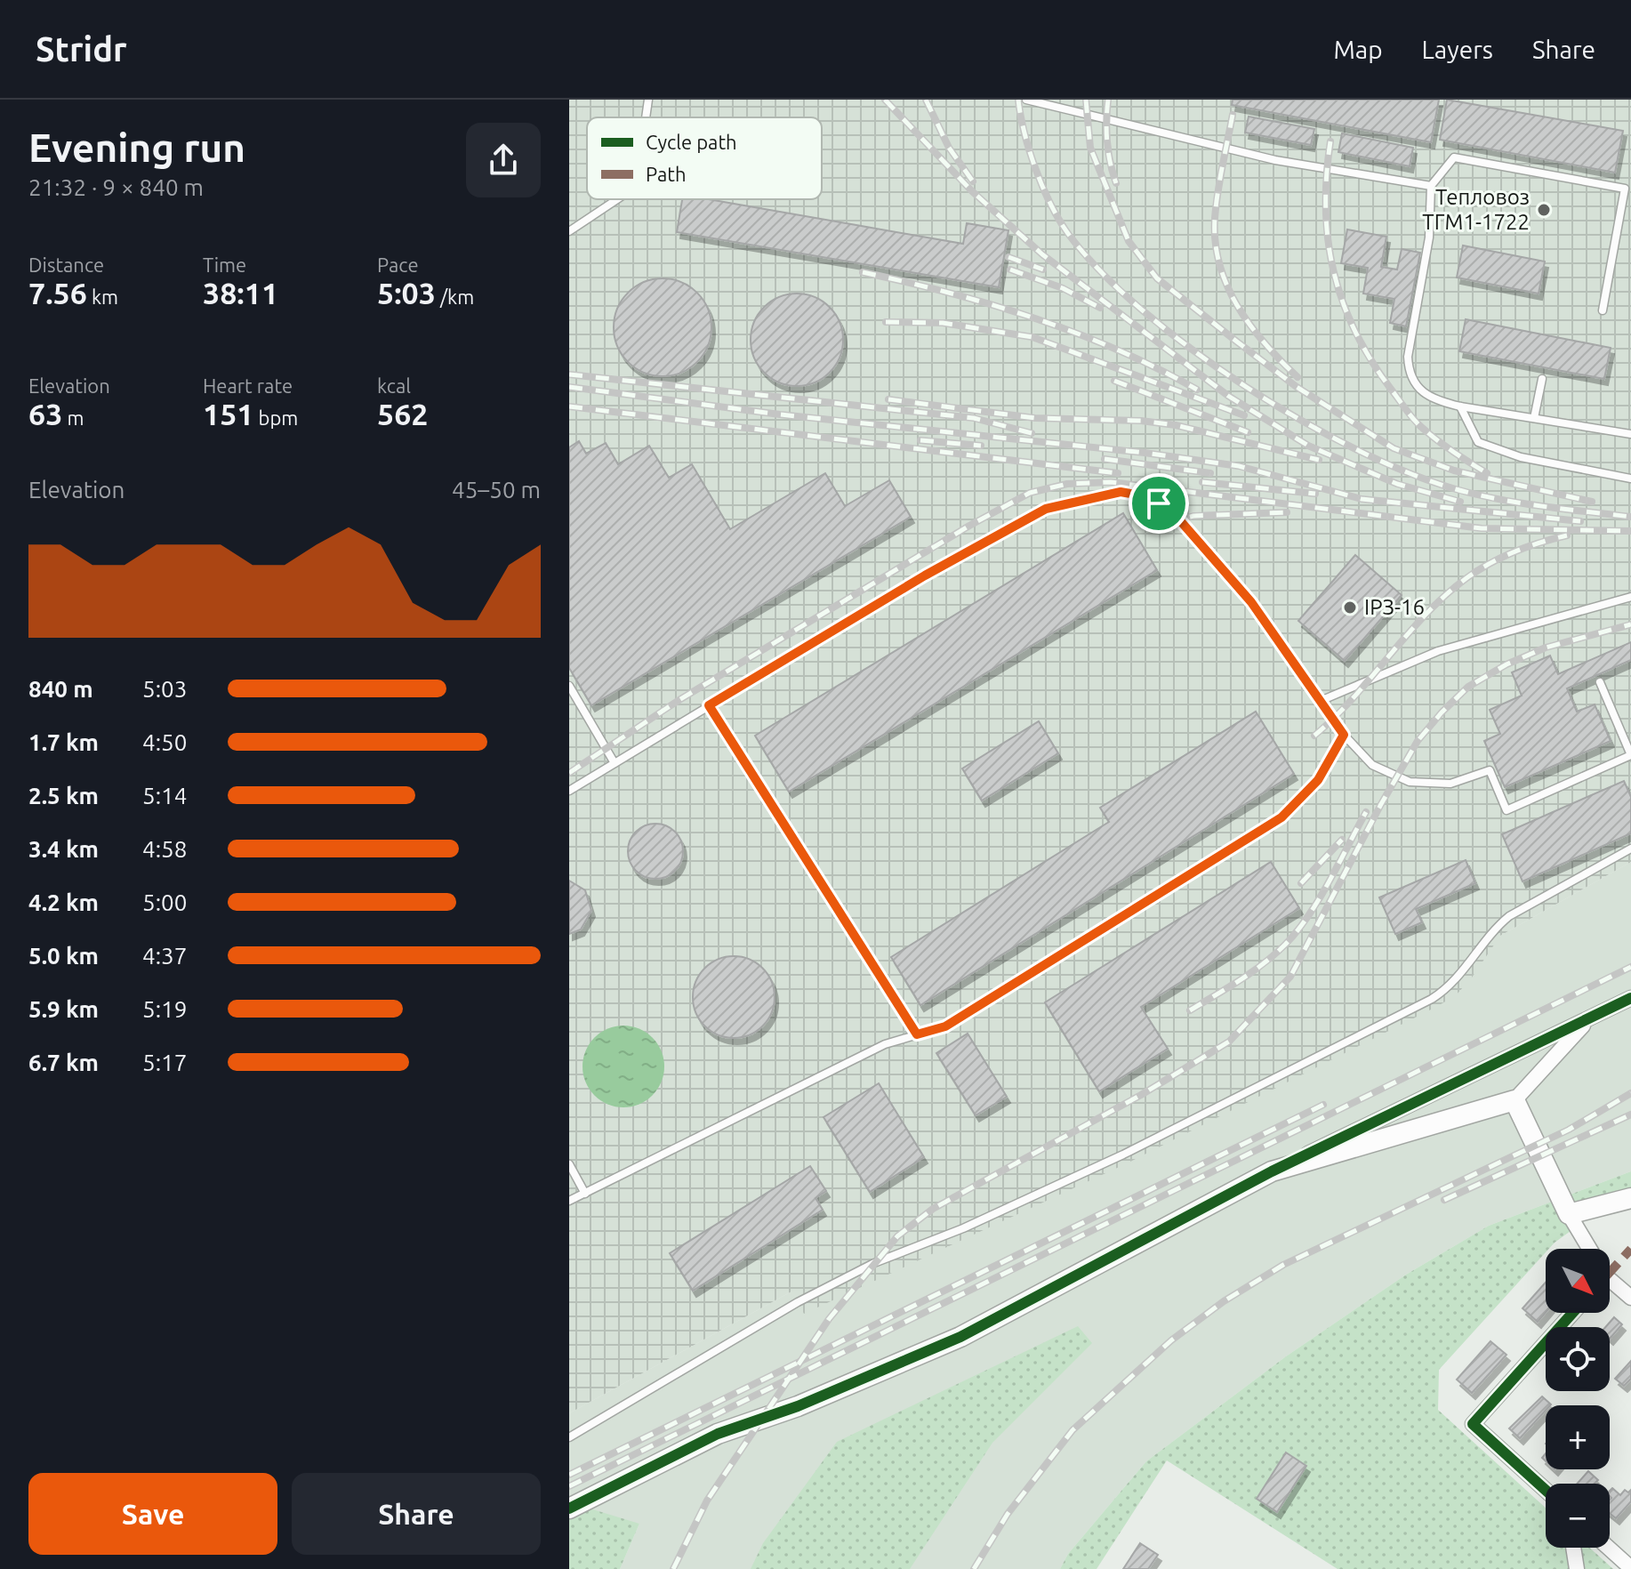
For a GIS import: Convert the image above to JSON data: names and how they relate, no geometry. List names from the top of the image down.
{
  "places": ["Тепловоз ТГМ1-1722", "ІРЗ-16"],
  "legend": ["Cycle path", "Path"],
  "north": "bottom right",
  "page": {
    "header": "Stridr",
    "nav": ["Map", "Layers", "Share"],
    "heading": ["Evening run", "21:32 · 9 × 840 m"],
    "stats": [
      ["Distance", "7.56 km"],
      ["Time", "38:11"],
      ["Pace", "5:03 /km"],
      ["Elevation", "63 m"],
      ["Heart rate", "151 bpm"],
      ["kcal", "562"]
    ],
    "chart": ["Elevation", "45–50 m"],
    "list": [
      {
        "name": "840 m",
        "note": "5:03"
      },
      {
        "name": "1.7 km",
        "note": "4:50"
      },
      {
        "name": "2.5 km",
        "note": "5:14"
      },
      {
        "name": "3.4 km",
        "note": "4:58"
      },
      {
        "name": "4.2 km",
        "note": "5:00"
      },
      {
        "name": "5.0 km",
        "note": "4:37"
      },
      {
        "name": "5.9 km",
        "note": "5:19"
      },
      {
        "name": "6.7 km",
        "note": "5:17"
      }
    ],
    "map_buttons": ["+", "−"],
    "buttons": ["Save", "Share"]
  }
}
